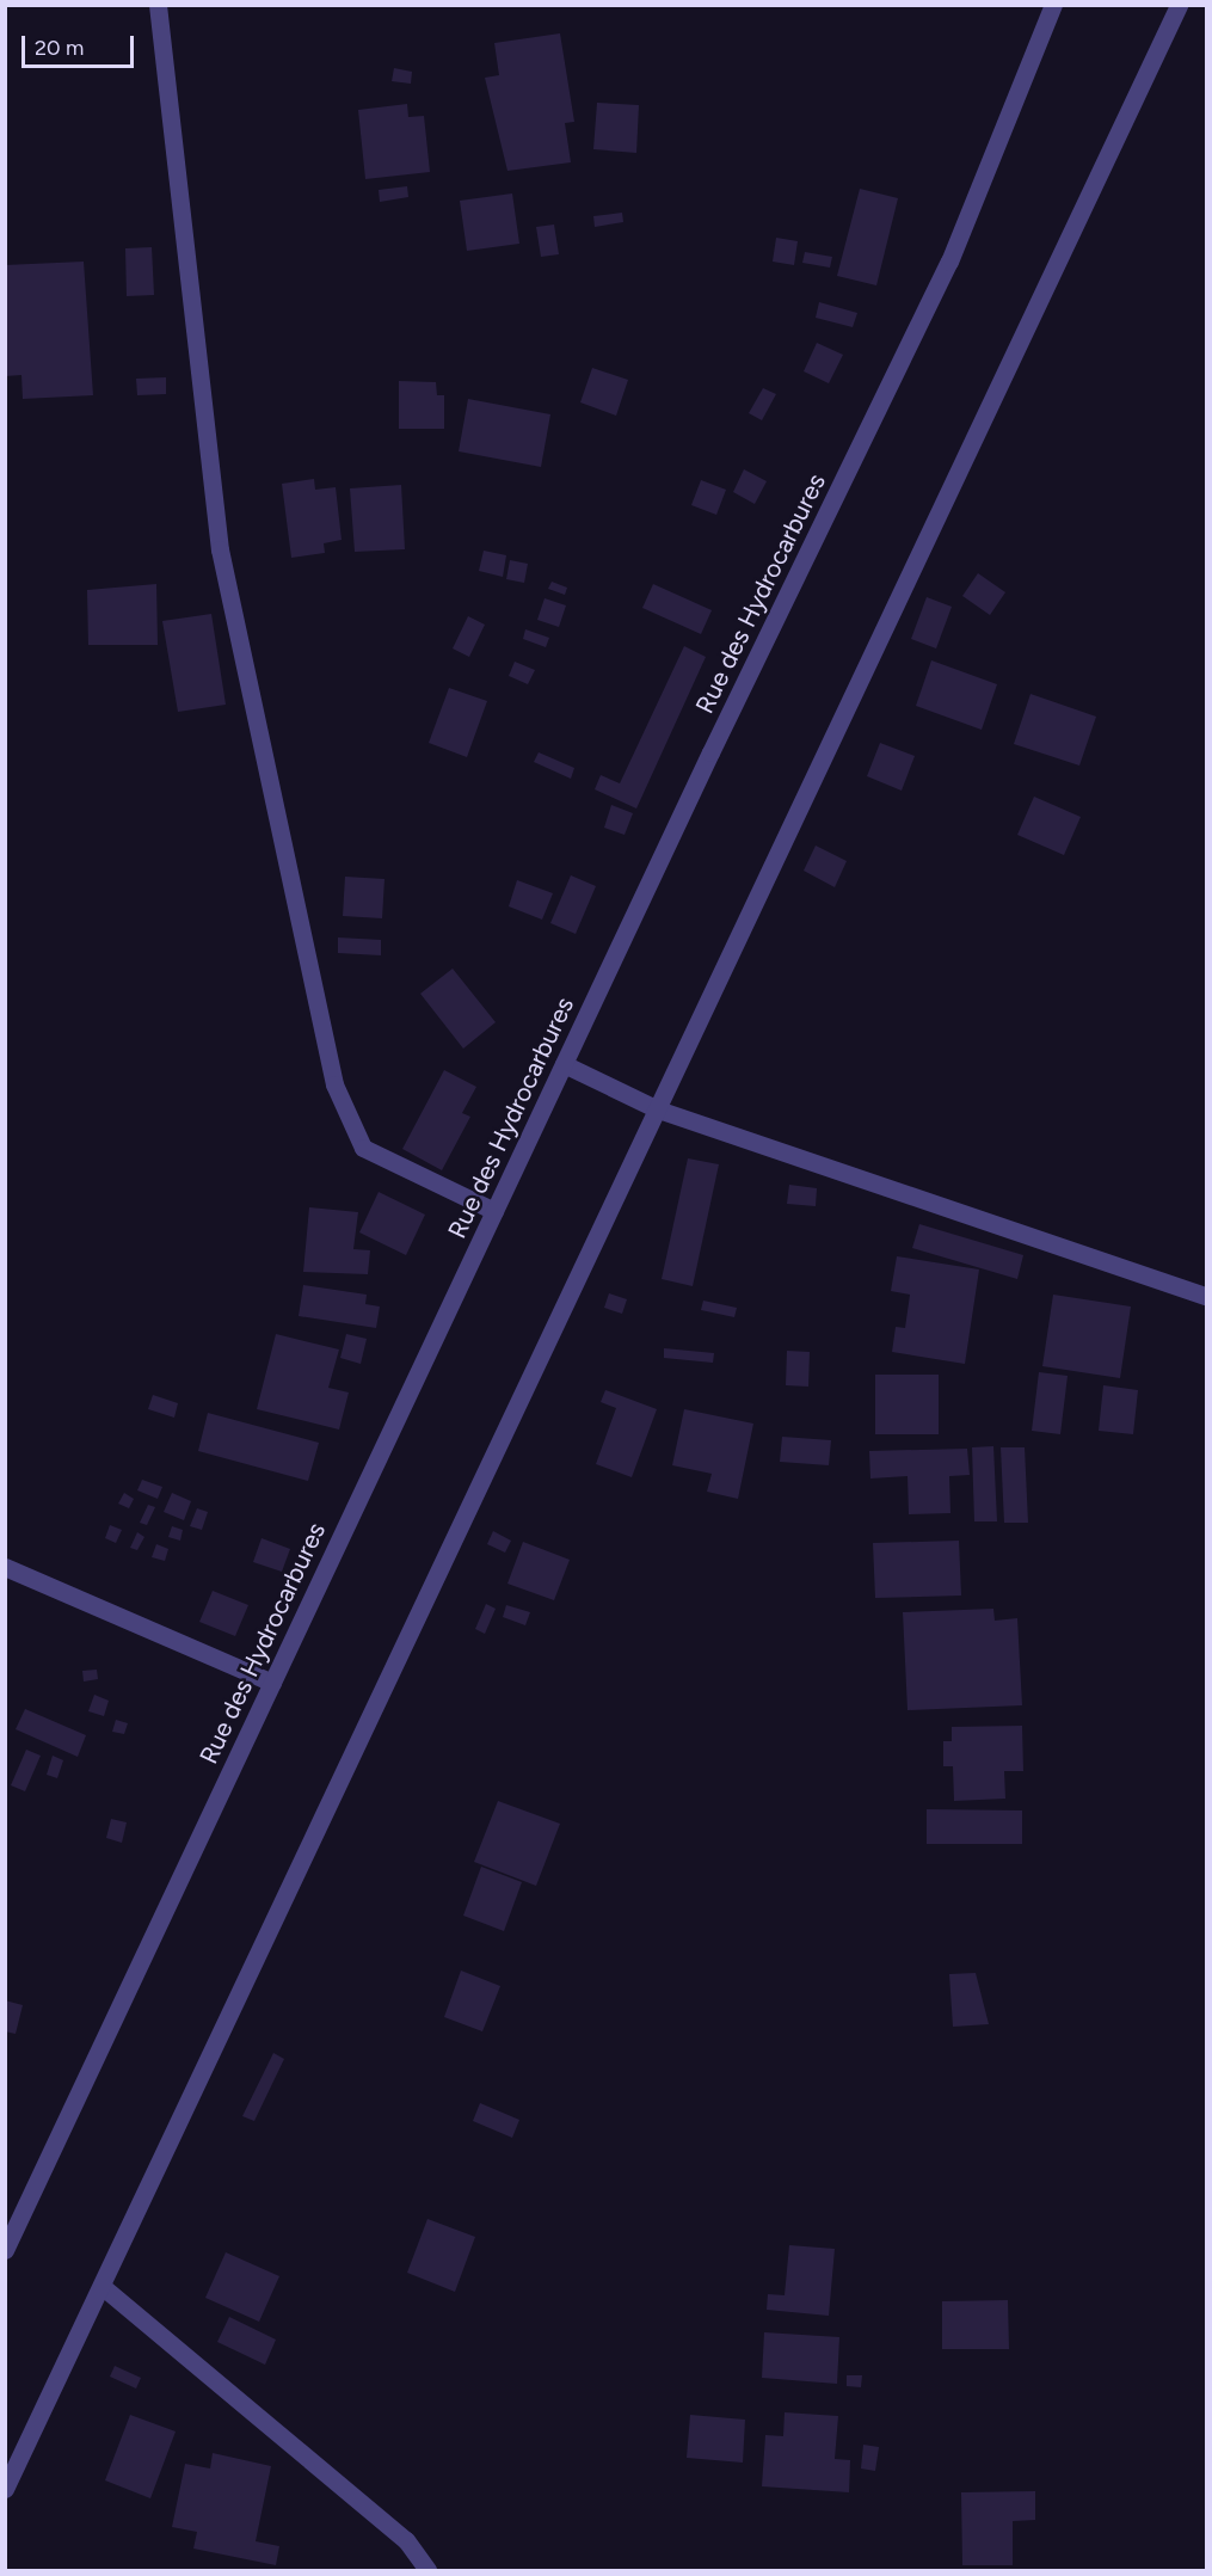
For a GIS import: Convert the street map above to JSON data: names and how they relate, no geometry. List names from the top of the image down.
{
  "streets": {
    "street": ["Rue des Hydrocarbures"]
  },
  "scale_bar": "20 m"
}
